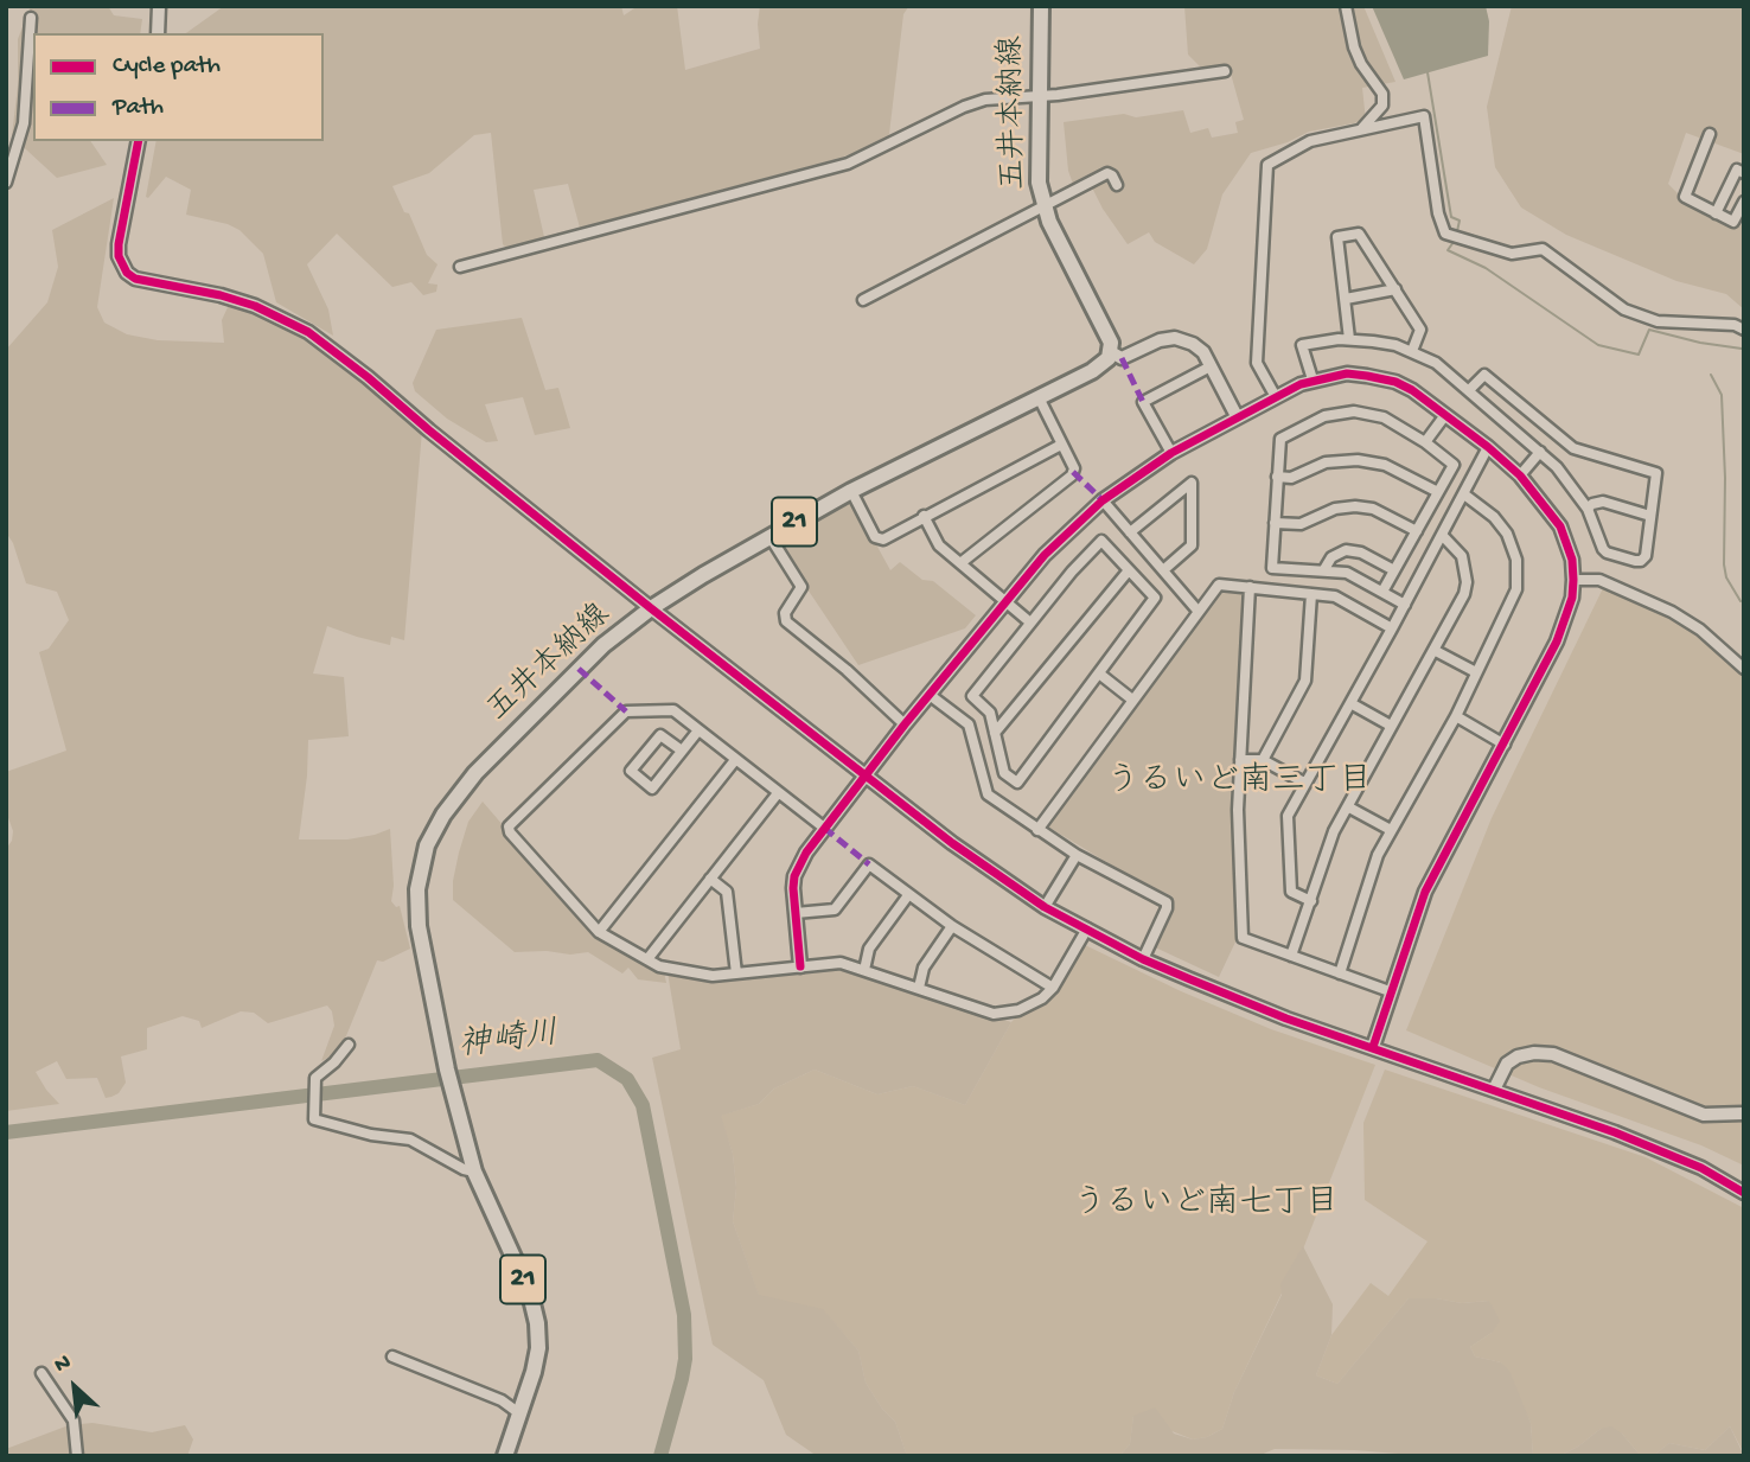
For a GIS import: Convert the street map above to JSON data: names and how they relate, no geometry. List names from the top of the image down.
{
  "streets": {
    "main road": ["五井本納線", "21"]
  },
  "districts": ["うるいど南三丁目", "うるいど南七丁目"],
  "water": ["神崎川"],
  "legend": ["Cycle path", "Path"],
  "north": "top left"
}
